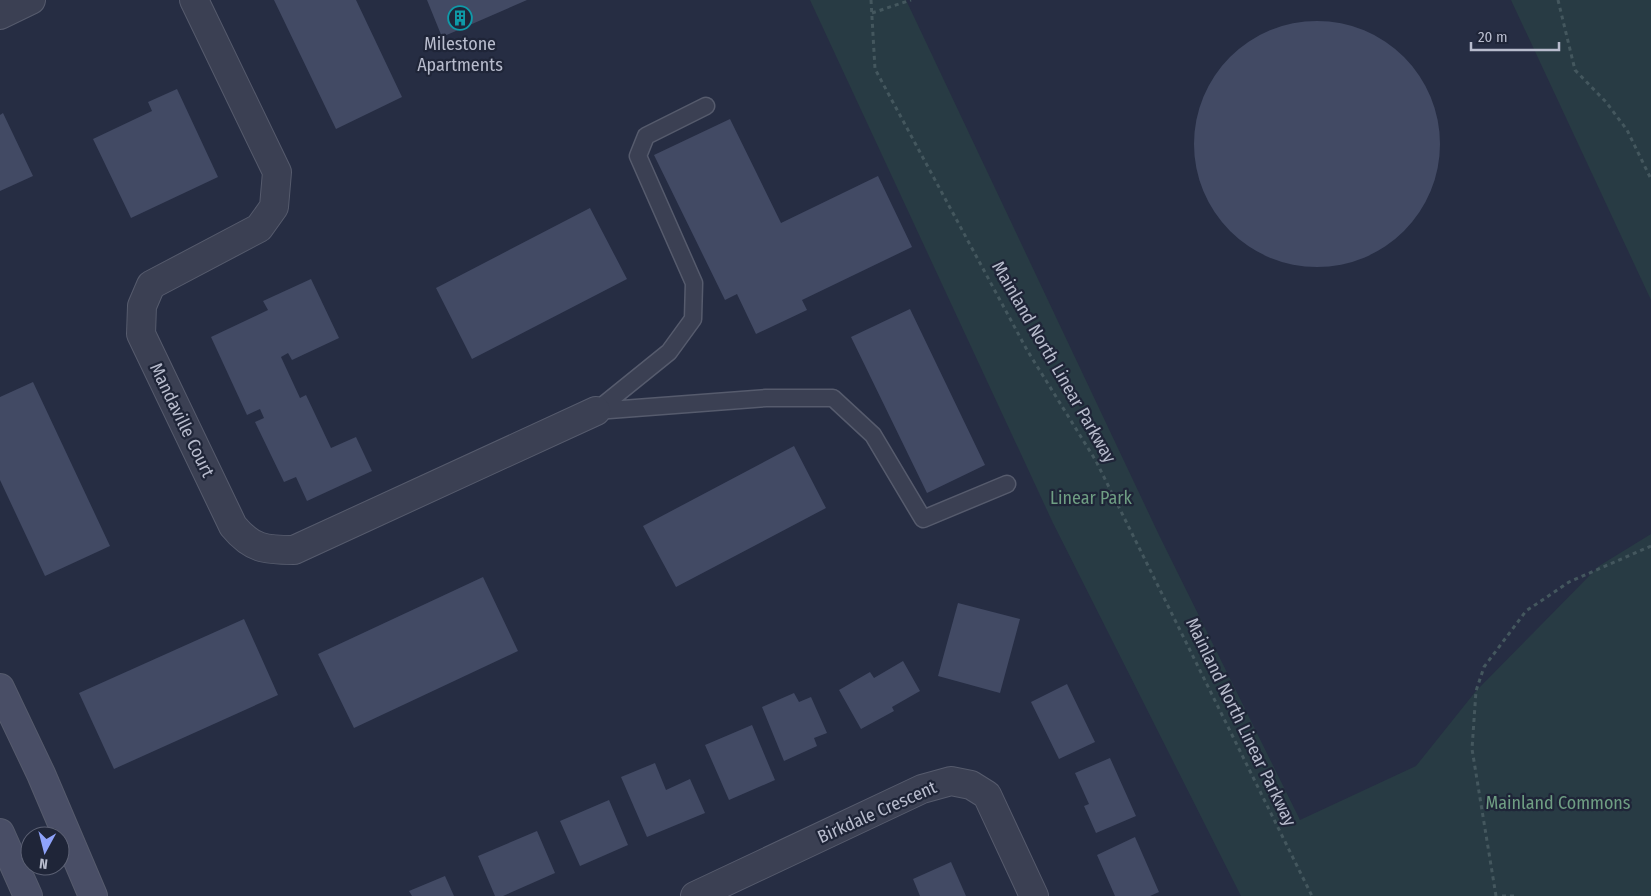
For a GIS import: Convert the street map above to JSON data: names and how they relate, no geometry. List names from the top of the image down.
{
  "streets": {
    "street": ["Mandaville Court", "Birkdale Crescent"],
    "path": ["Mainland North Linear Parkway"]
  },
  "parks": ["Linear Park", "Mainland Commons"],
  "places": {
    "building": ["Milestone Apartments"]
  },
  "scale_bar": "20 m",
  "north": "bottom"
}
